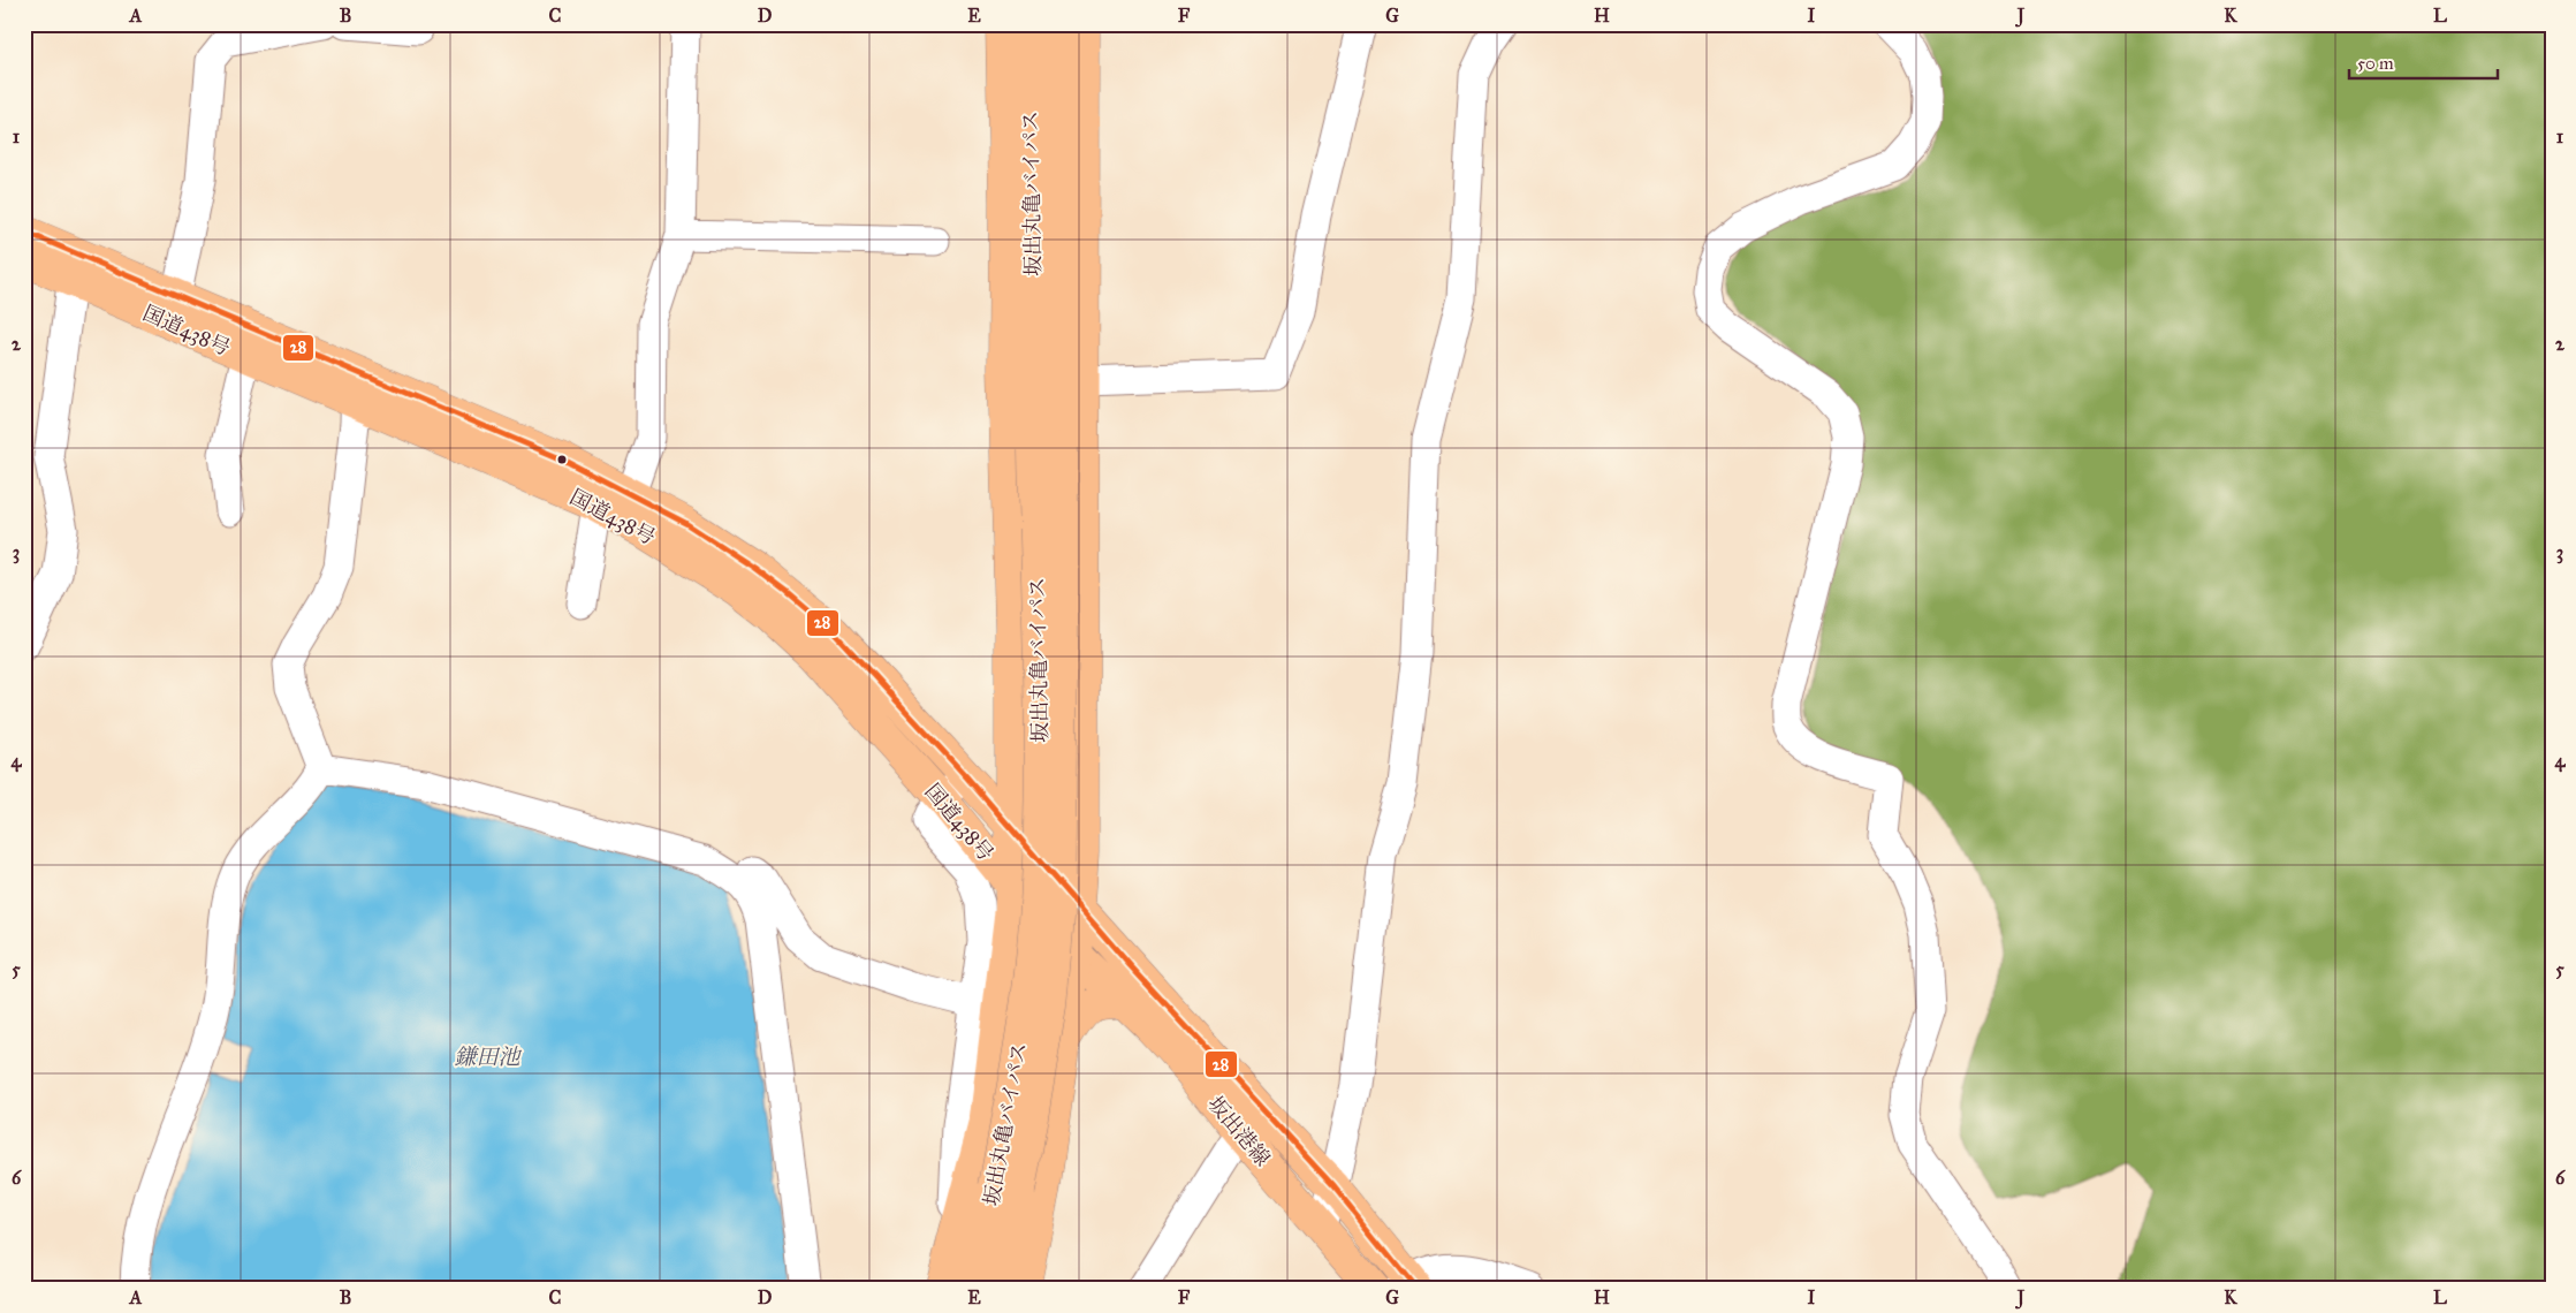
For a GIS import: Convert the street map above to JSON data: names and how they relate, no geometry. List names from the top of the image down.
{
  "streets": {
    "main road": ["坂出丸亀バイパス", "国道438号", "坂出港線"]
  },
  "crossings": [
    ["国道438号", "坂出港線"]
  ],
  "water": ["鎌田池"],
  "lines": ["transit line 28"],
  "scale_bar": "50 m",
  "grid": {
    "columns": [
      "A",
      "B",
      "C",
      "D",
      "E",
      "F",
      "G",
      "H",
      "I",
      "J",
      "K",
      "L"
    ],
    "rows": [
      "1",
      "2",
      "3",
      "4",
      "5",
      "6"
    ]
  }
}
